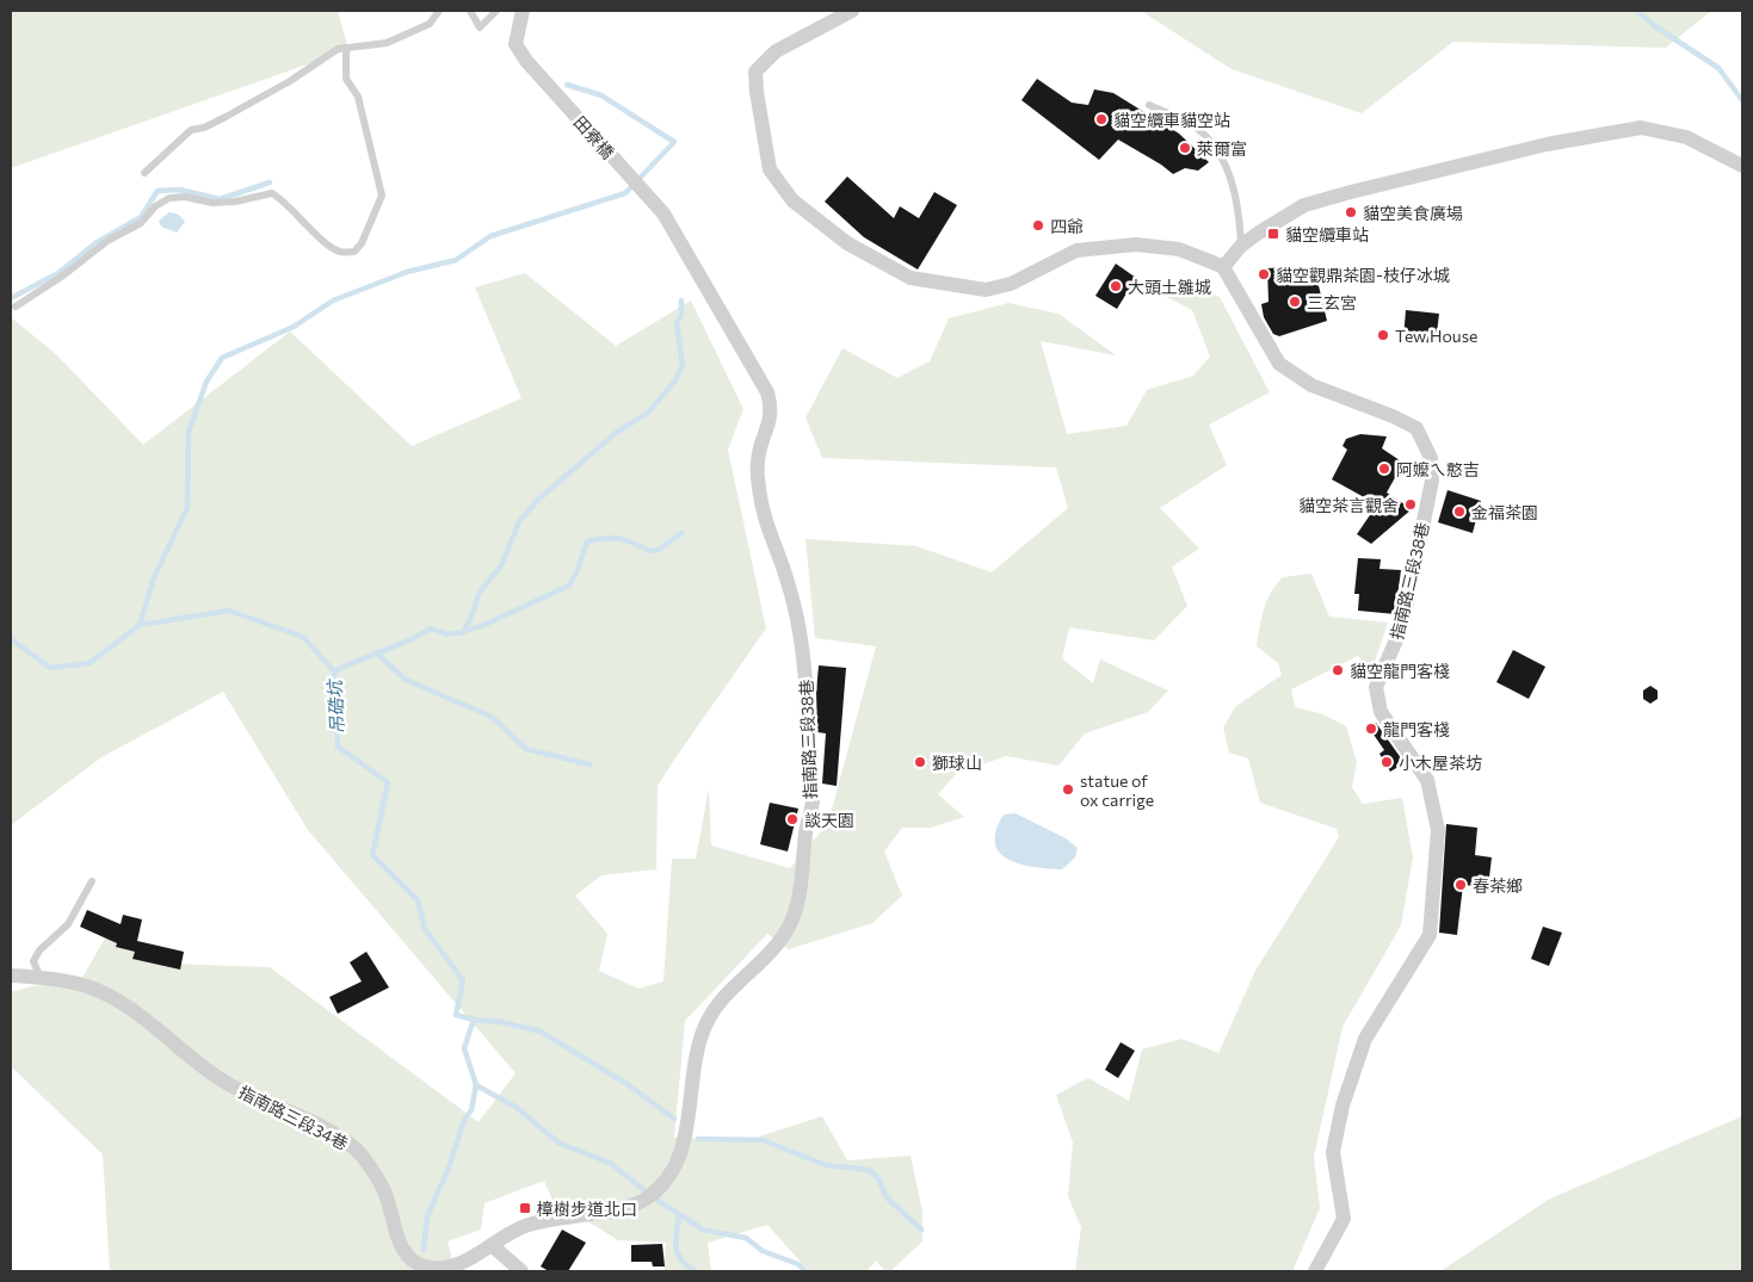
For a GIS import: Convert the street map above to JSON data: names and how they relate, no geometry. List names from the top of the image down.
{
  "streets": {
    "street": ["田寮橋", "指南路三段38巷", "指南路三段34巷"]
  },
  "crossings": [
    ["田寮橋", "指南路三段38巷"],
    ["指南路三段38巷", "指南路三段34巷"]
  ],
  "water": ["吊硞坑"],
  "places": {
    "other": [
      "貓空纜車貓空站",
      "萊爾富",
      "貓空美食廣場",
      "四爺",
      "貓空觀鼎茶園-枝仔冰城",
      "大頭土雛城",
      "三玄宮",
      "Tew House",
      "阿嬤ㄟ憨吉",
      "貓空茶言觀舍",
      "金福茶園",
      "貓空龍門客棧",
      "龍門客棧",
      "獅球山",
      "小木屋茶坊",
      "statue of ox carrige",
      "談天園",
      "春茶鄉"
    ],
    "transit": ["貓空纜車站", "樟樹步道北口"]
  }
}
